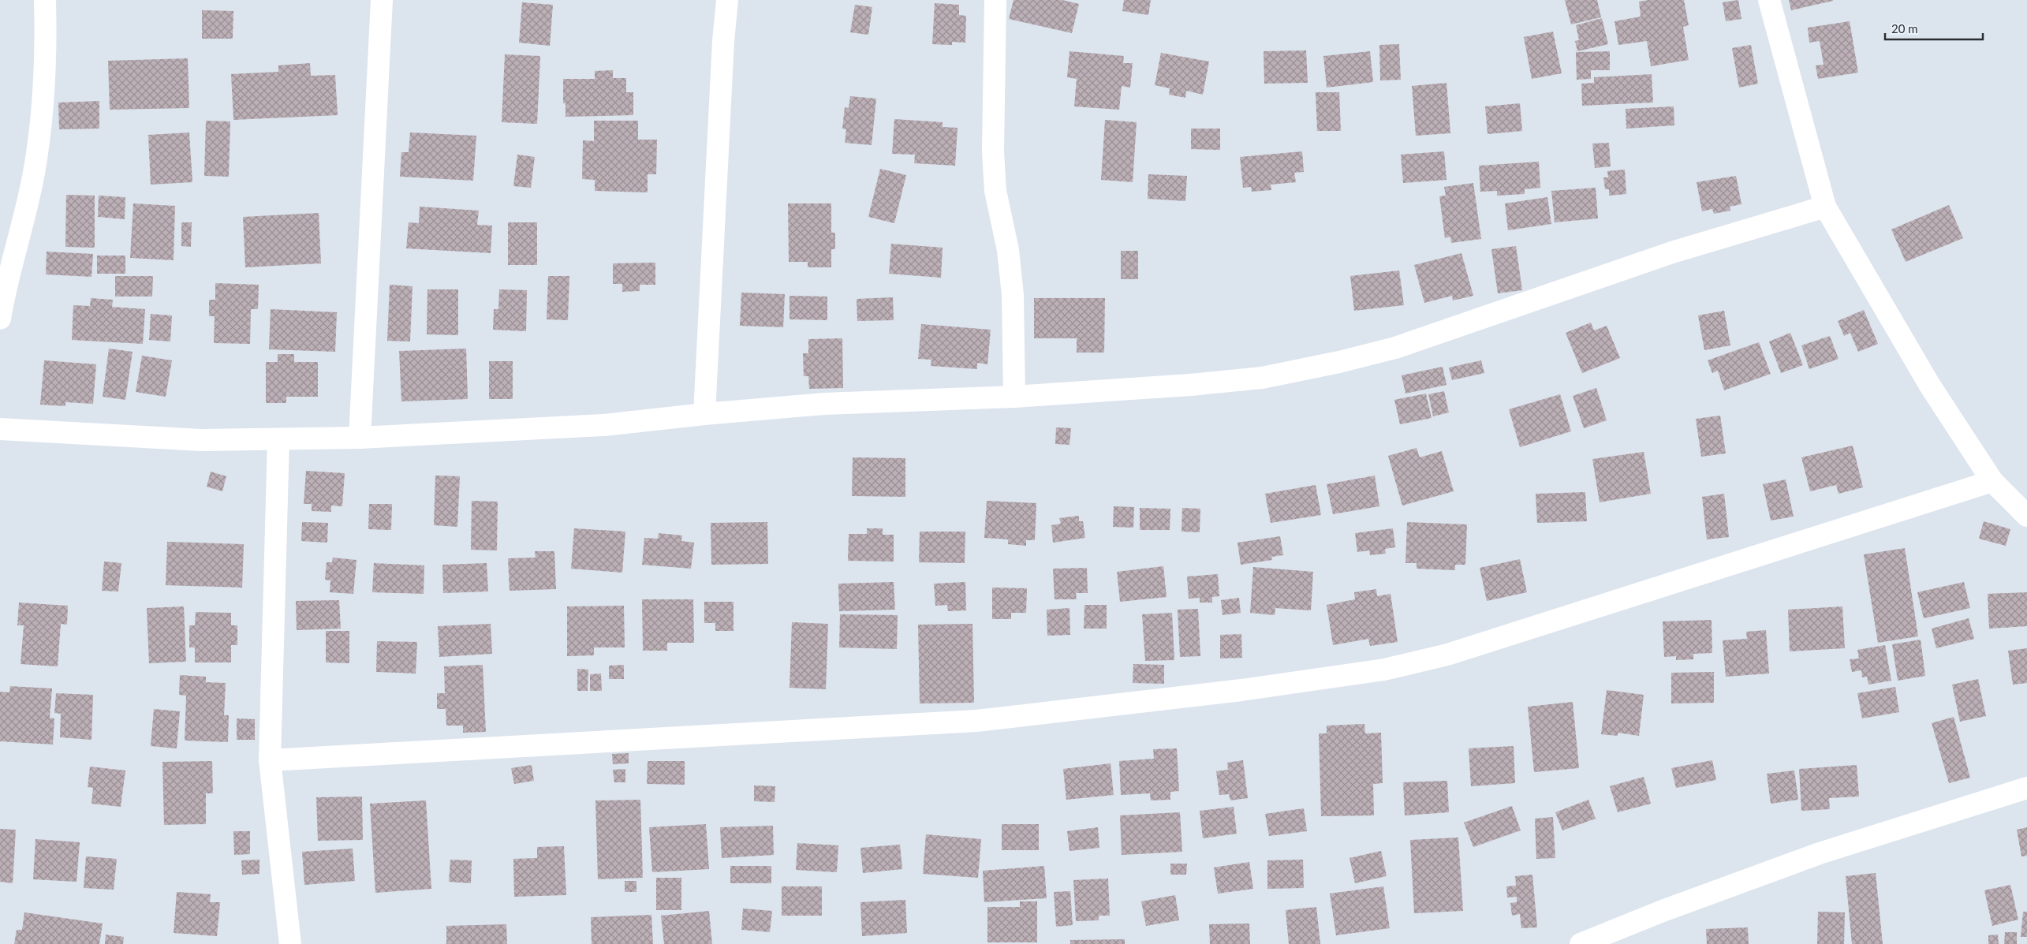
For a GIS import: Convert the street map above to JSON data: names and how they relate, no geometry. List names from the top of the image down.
{
  "scale_bar": "20 m"
}
